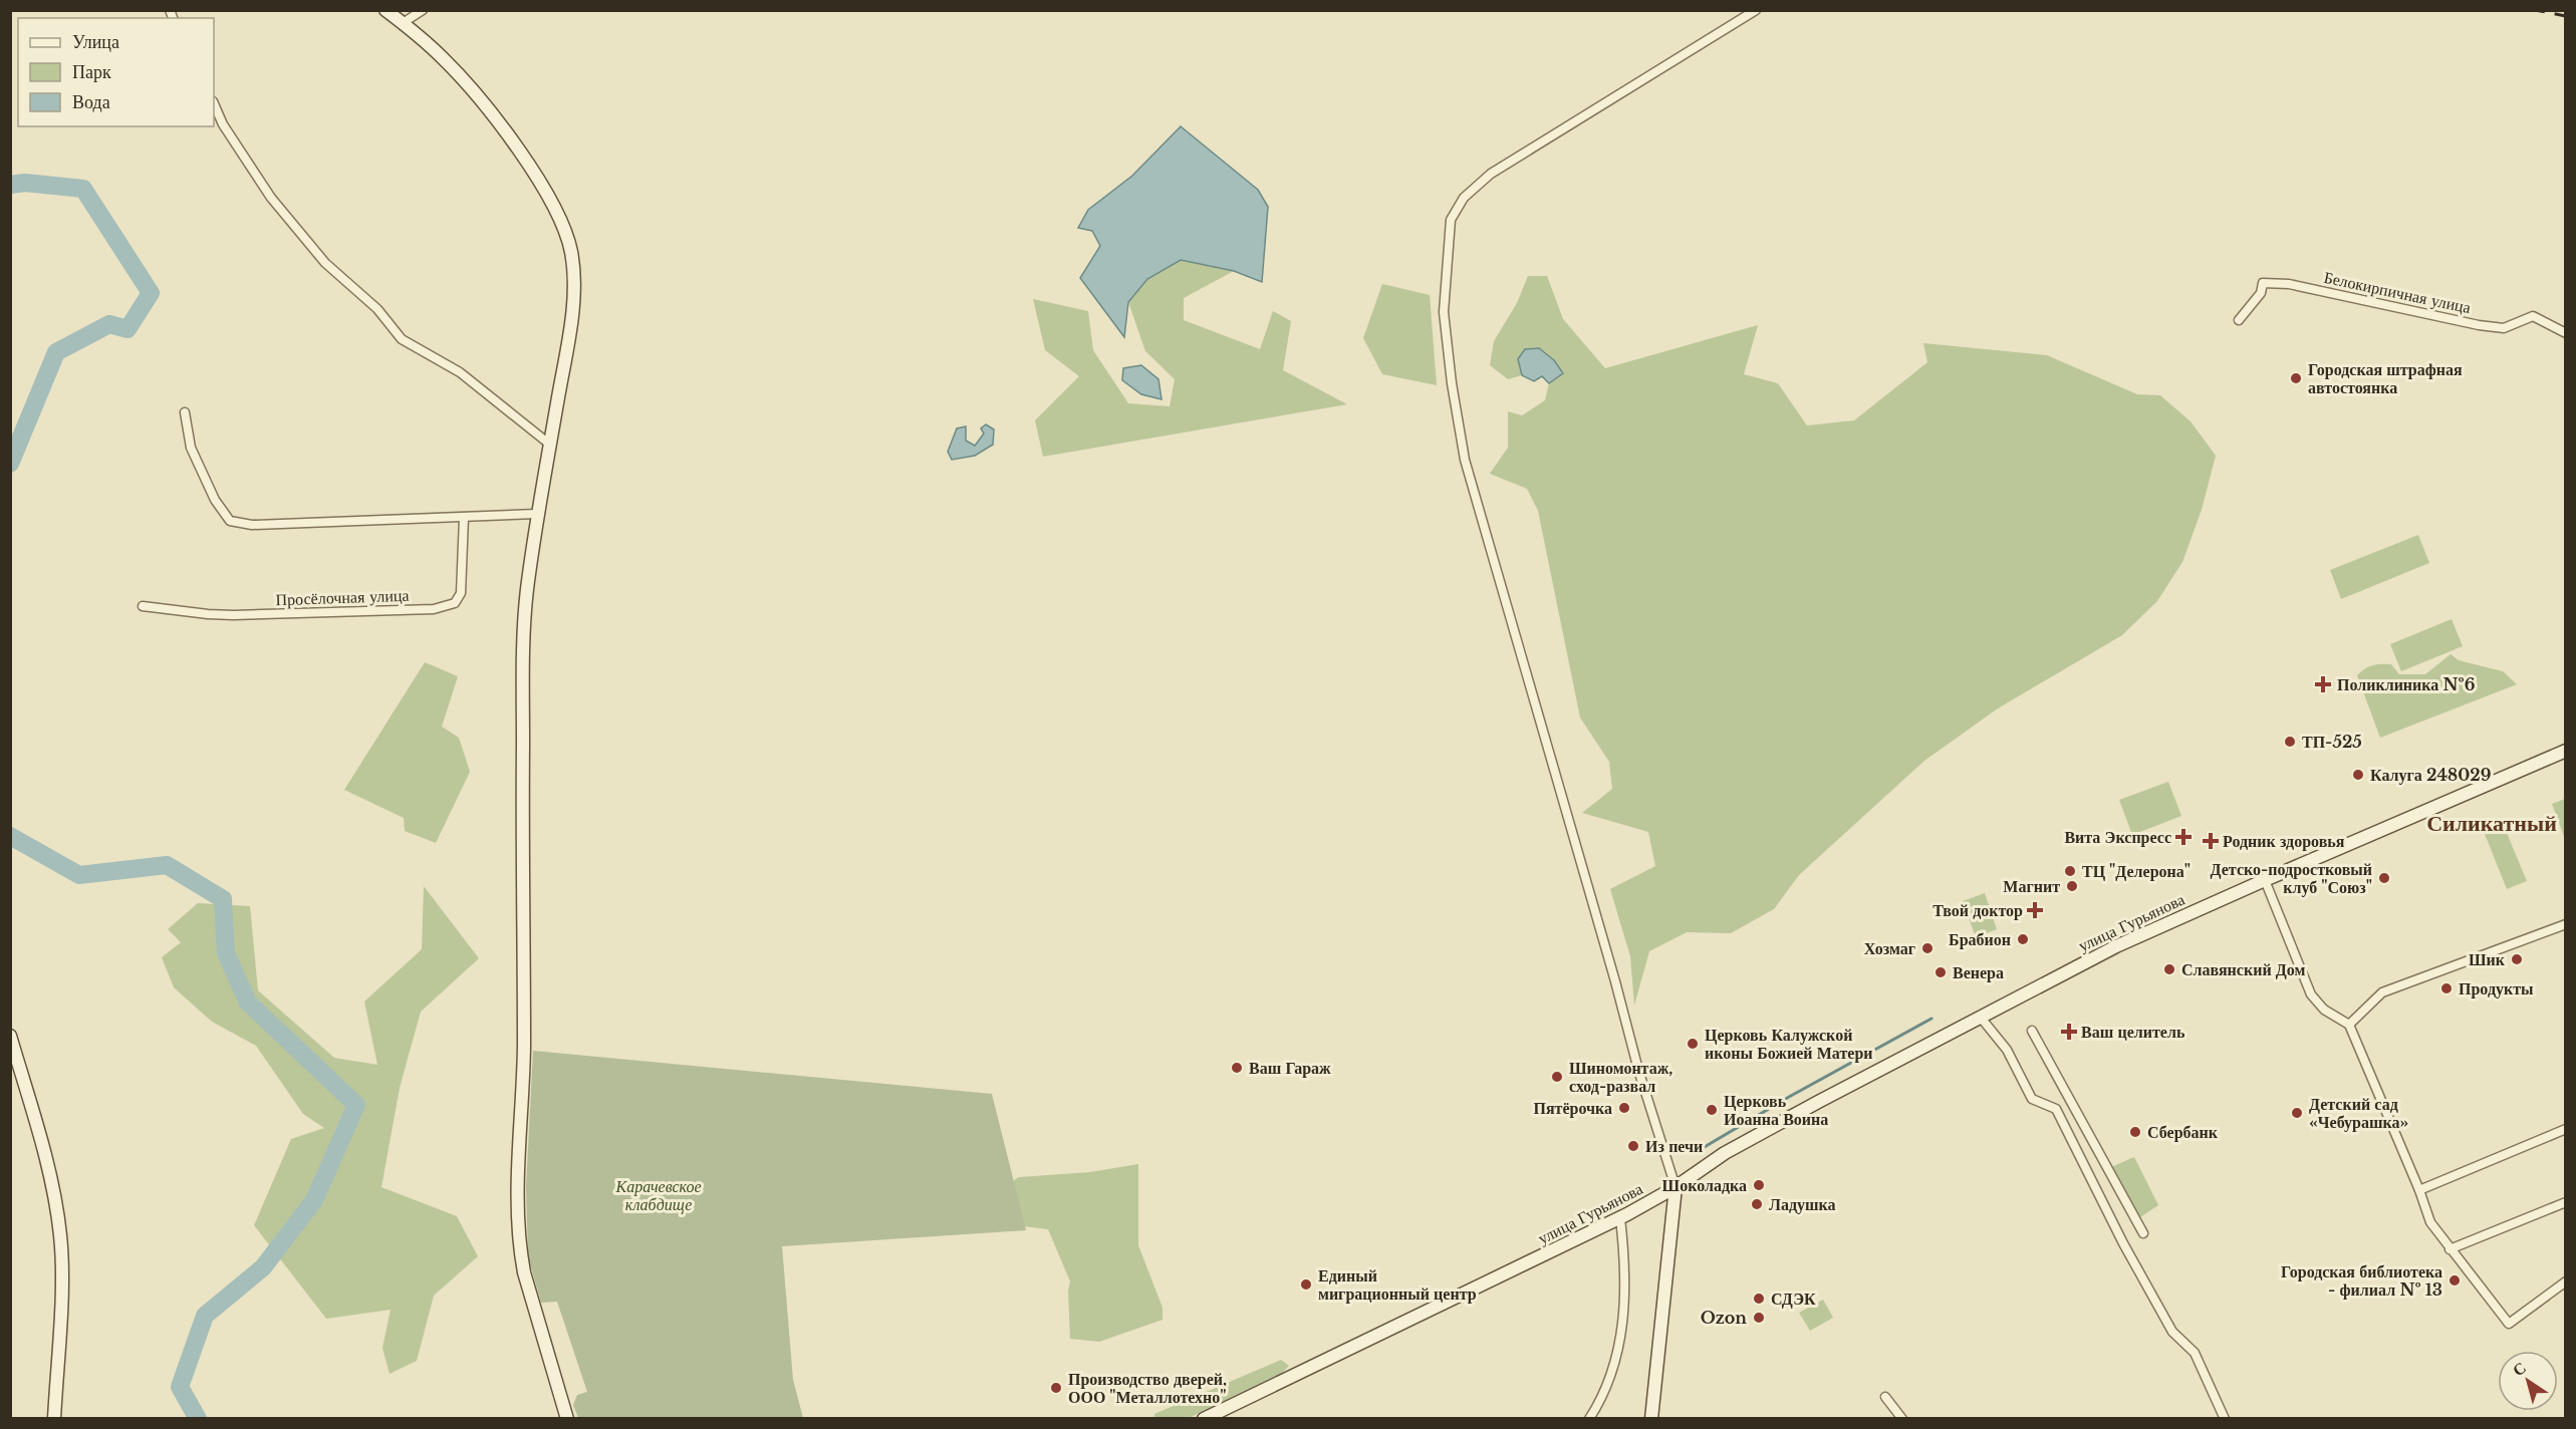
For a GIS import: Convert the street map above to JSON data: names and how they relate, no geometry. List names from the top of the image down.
{
  "streets": {
    "street": ["Белокирпичная улица", "Просёлочная улица", "улица Гурьянова"]
  },
  "districts": ["Силикатный"],
  "parks": ["Карачевское клабдище"],
  "places": {
    "other": [
      "Городская штрафная автостоянка",
      "ТП-525",
      "Калуга 248029",
      "ТЦ \"Делерона\"",
      "Детско-подростковый клуб \"Союз\"",
      "Магнит",
      "Брабион",
      "Хозмаг",
      "Шик",
      "Славянский Дом",
      "Венера",
      "Продукты",
      "Церковь Калужской иконы Божией Матери",
      "Ваш Гараж",
      "Шиномонтаж, сход-развал",
      "Пятёрочка",
      "Церковь Иоанна Воина",
      "Детский сад «Чебурашка»",
      "Сбербанк",
      "Из печи",
      "Шоколадка",
      "Ладушка",
      "Городская библиотека - филиал № 13",
      "Единый миграционный центр",
      "СДЭК",
      "Ozon",
      "Производство дверей, ООО \"Металлотехно\""
    ],
    "health": [
      "Поликлиника №6",
      "Вита Экспресс",
      "Родник здоровья",
      "Твой доктор",
      "Ваш целитель"
    ]
  },
  "legend": ["Улица", "Парк", "Вода"],
  "north": "top left"
}
